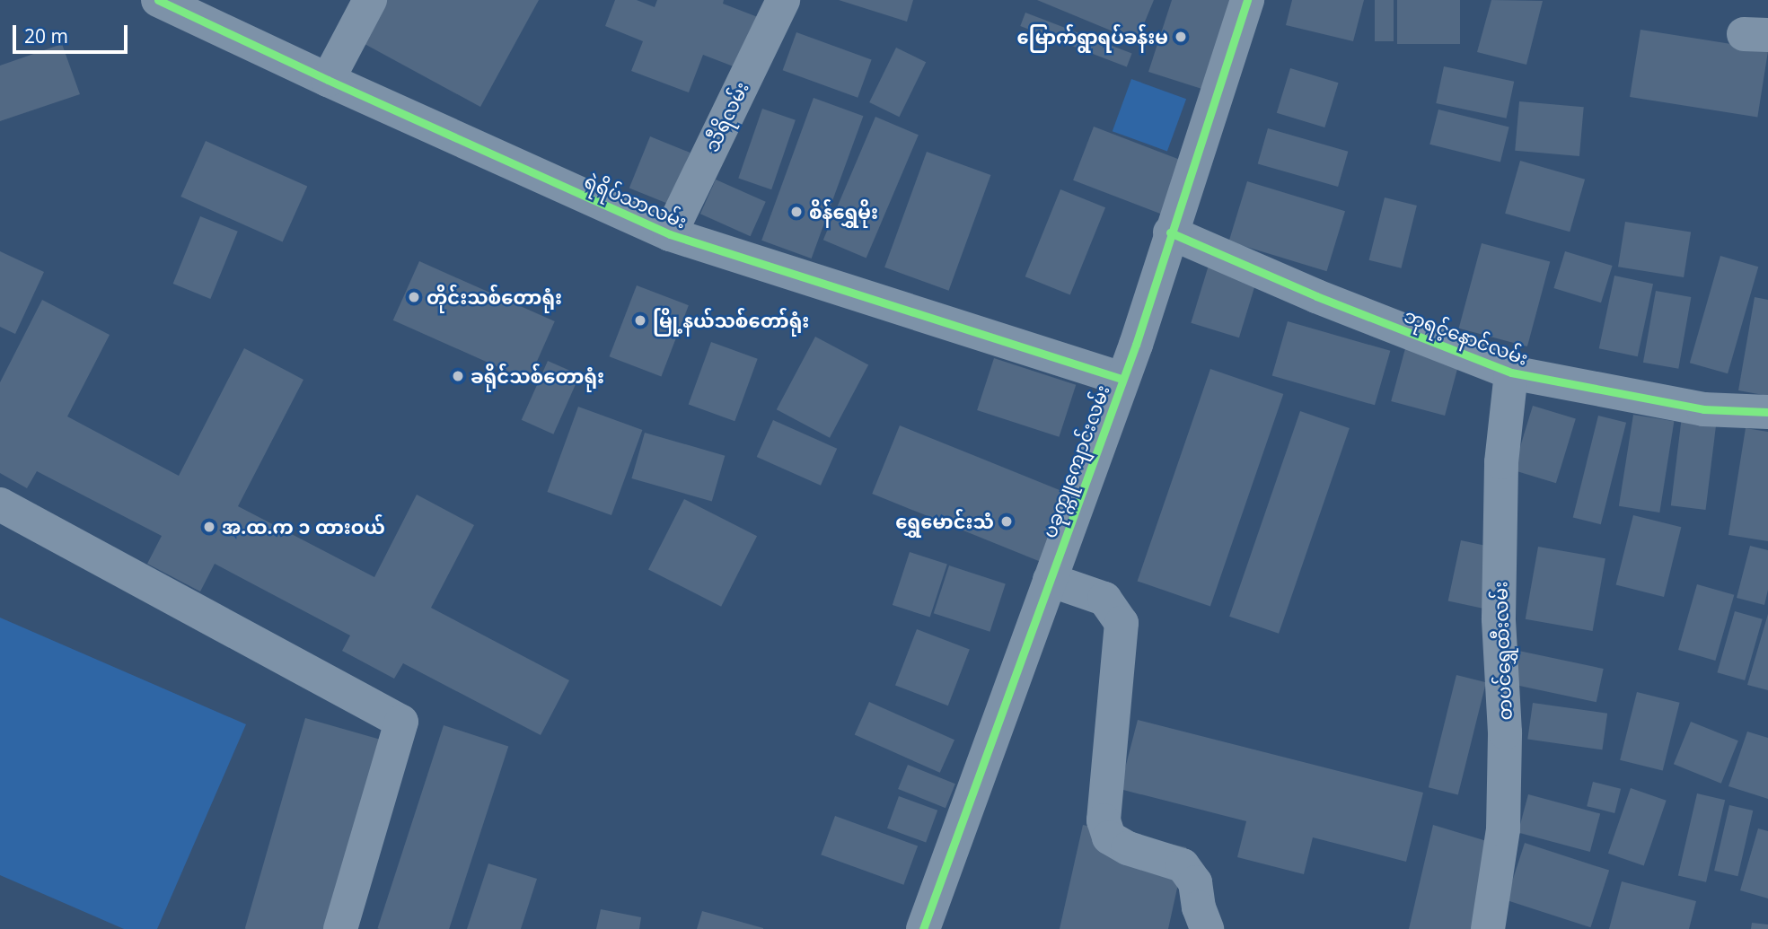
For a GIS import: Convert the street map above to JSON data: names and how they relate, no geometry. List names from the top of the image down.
{
  "streets": {
    "street": [
      "သီရိလမ်း",
      "ရဲရိပ်သာလမ်း",
      "ဘုရင့်နောင်လမ်း",
      "ပခုက္ကူကျောင်းလမ်း",
      "တပင်ရွှေထီးလမ်း"
    ]
  },
  "crossings": [
    ["သီရိလမ်း", "ရဲရိပ်သာလမ်း"],
    ["ရဲရိပ်သာလမ်း", "ပခုက္ကူကျောင်းလမ်း"],
    ["ဘုရင့်နောင်လမ်း", "ပခုက္ကူကျောင်းလမ်း"],
    ["ဘုရင့်နောင်လမ်း", "တပင်ရွှေထီးလမ်း"]
  ],
  "places": [
    "မြောက်ရွာရပ်ခန်းမ",
    "စိန်ရွှေမိုး",
    "တိုင်းသစ်တောရုံး",
    "မြို့နယ်သစ်တော်ရုံး",
    "ခရိုင်သစ်တောရုံး",
    "ရွှေမောင်းသံ",
    "အ.ထ.က ၁ ထားဝယ်"
  ],
  "scale_bar": "20 m"
}
